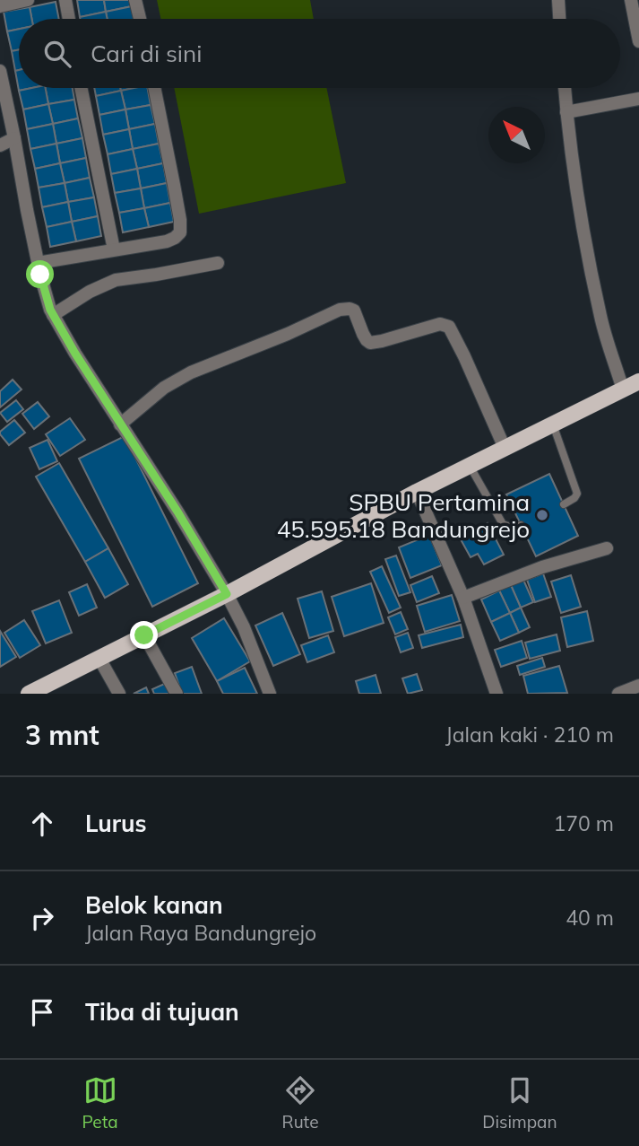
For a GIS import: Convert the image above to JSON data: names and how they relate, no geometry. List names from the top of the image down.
{
  "places": ["SPBU Pertamina 45.595.18 Bandungrejo"],
  "north": "top left",
  "page": {
    "search": "Cari di sini",
    "heading": ["3 mnt", "Jalan kaki · 210 m"],
    "list": [
      ["Lurus", "170 m"],
      ["Belok kanan", "Jalan Raya Bandungrejo", "40 m"],
      "Tiba di tujuan"
    ],
    "nav": ["Peta", "Rute", "Disimpan"]
  }
}
